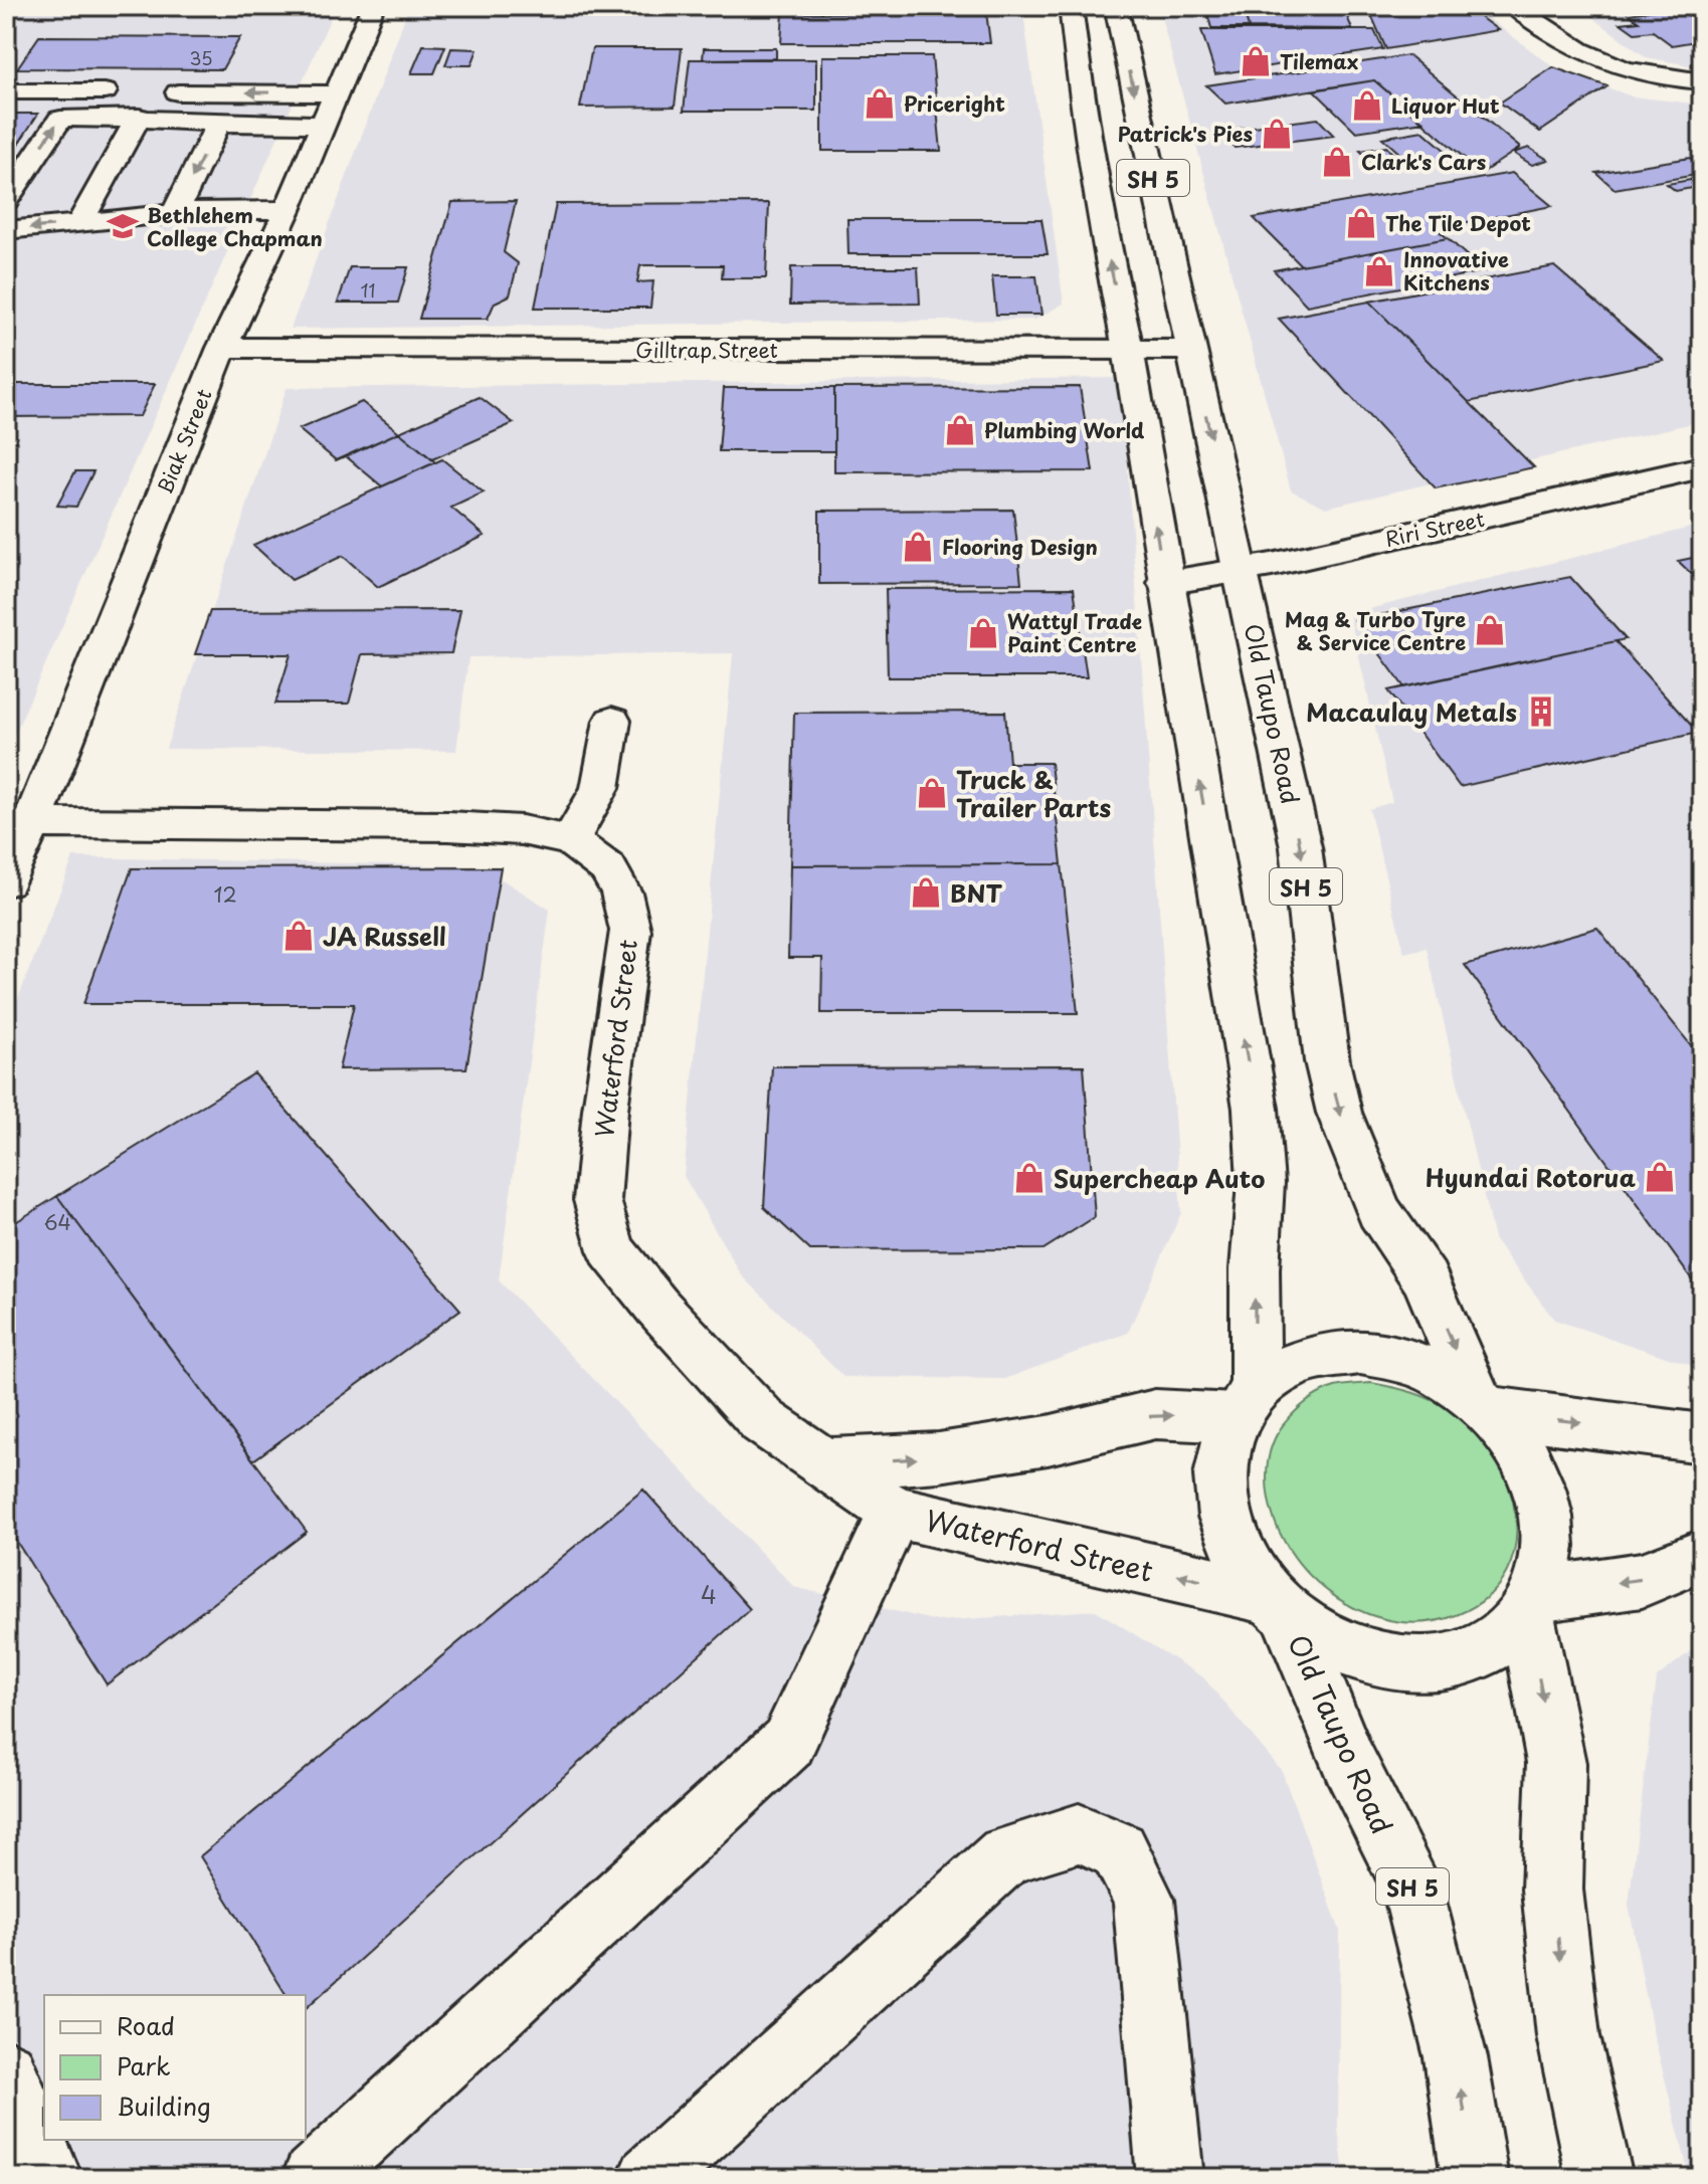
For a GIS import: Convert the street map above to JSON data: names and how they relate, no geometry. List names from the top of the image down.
{
  "streets": {
    "main road": [
      "SH 5",
      "Gilltrap Street",
      "Biak Street",
      "Riri Street",
      "Old Taupo Road",
      "Waterford Street"
    ]
  },
  "crossings": [
    ["SH 5", "Gilltrap Street"],
    ["SH 5", "Riri Street"],
    ["SH 5", "Old Taupo Road"],
    ["SH 5", "Waterford Street"],
    ["Gilltrap Street", "Biak Street"],
    ["Gilltrap Street", "Old Taupo Road"],
    ["Biak Street", "Waterford Street"],
    ["Riri Street", "Old Taupo Road"],
    ["Old Taupo Road", "Waterford Street"]
  ],
  "places": {
    "shop": [
      "Tilemax",
      "Priceright",
      "Liquor Hut",
      "Patrick's Pies",
      "Clark's Cars",
      "The Tile Depot",
      "Innovative Kitchens",
      "Plumbing World",
      "Flooring Design",
      "Mag & Turbo Tyre & Service Centre",
      "Wattyl Trade Paint Centre",
      "Truck & Trailer Parts",
      "BNT",
      "JA Russell",
      "Hyundai Rotorua",
      "Supercheap Auto"
    ],
    "school or university": ["Bethlehem College Chapman"],
    "building": ["Macaulay Metals"]
  },
  "house_numbers": [
    "35",
    "11",
    "12",
    "64",
    "4"
  ],
  "legend": ["Road", "Park", "Building"]
}
